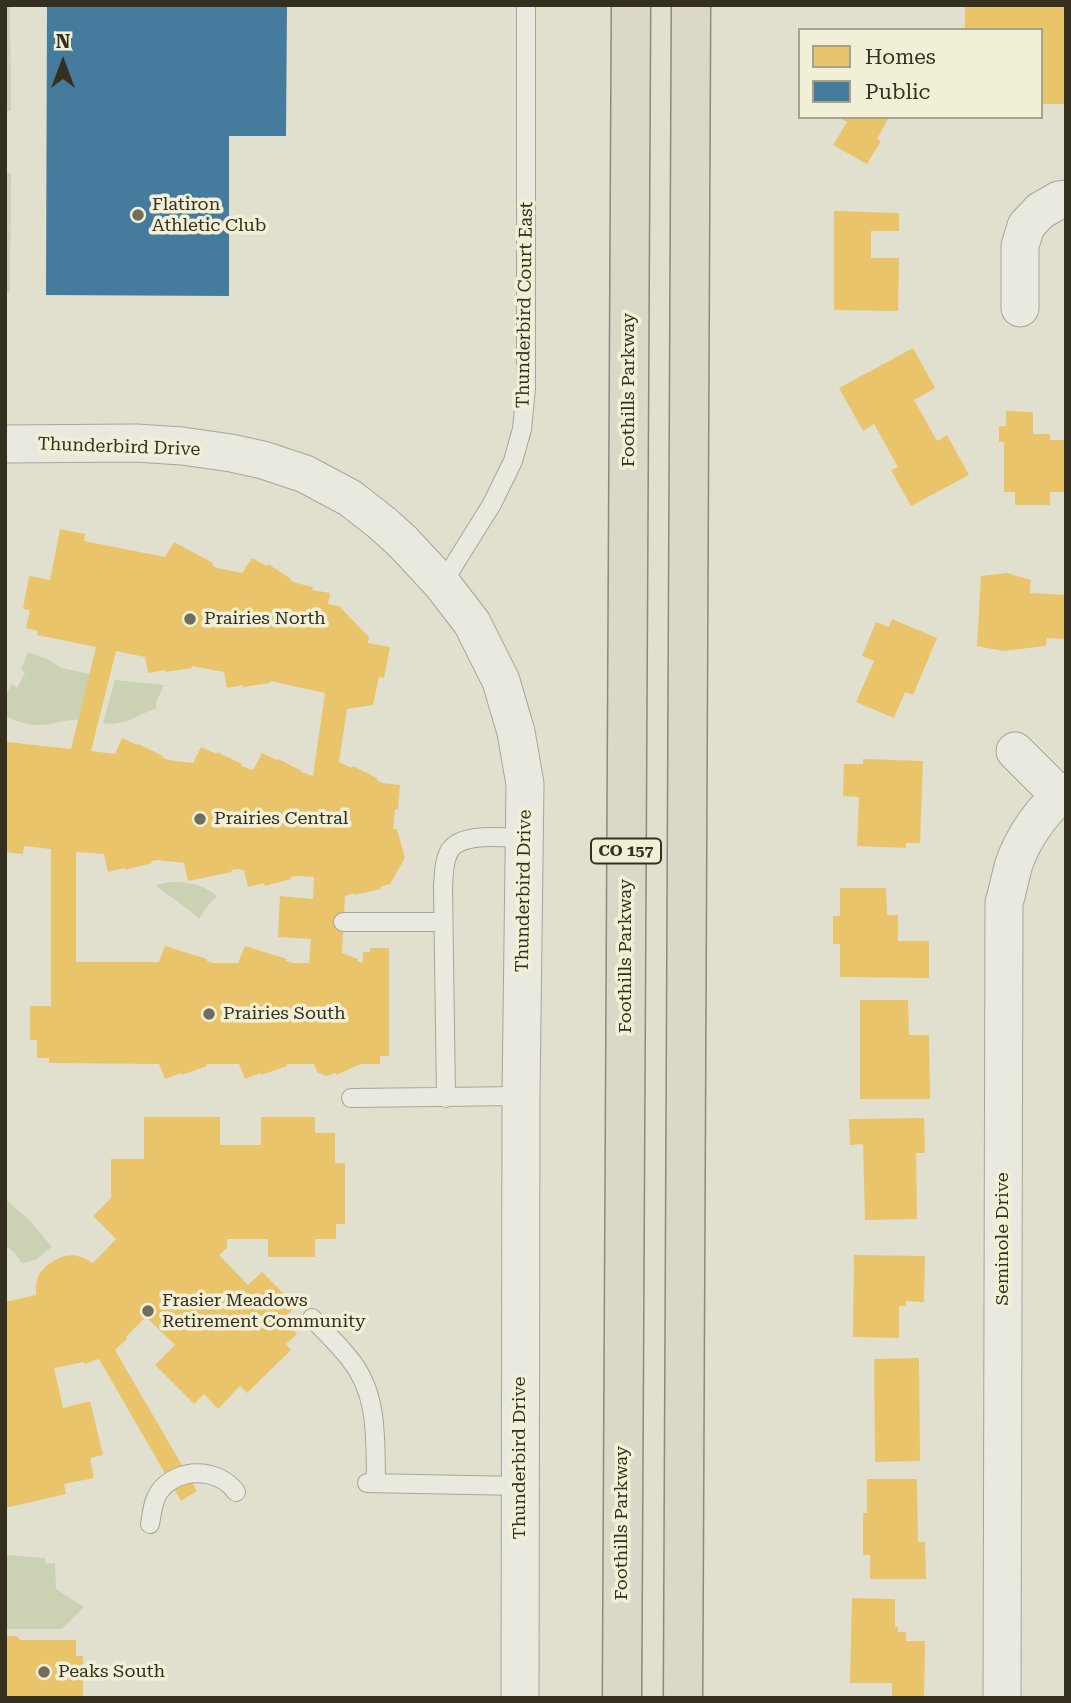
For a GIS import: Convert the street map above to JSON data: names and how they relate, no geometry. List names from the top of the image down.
{
  "streets": {
    "highway": ["Foothills Parkway", "CO 157"],
    "street": ["Thunderbird Drive", "Seminole Drive"],
    "lane": ["Thunderbird Court East"]
  },
  "crossings": [
    ["Thunderbird Court East", "Thunderbird Drive"]
  ],
  "places": [
    "Flatiron Athletic Club",
    "Prairies North",
    "Prairies Central",
    "Prairies South",
    "Frasier Meadows Retirement Community",
    "Peaks South"
  ],
  "legend": ["Homes", "Public"],
  "north": "top"
}
